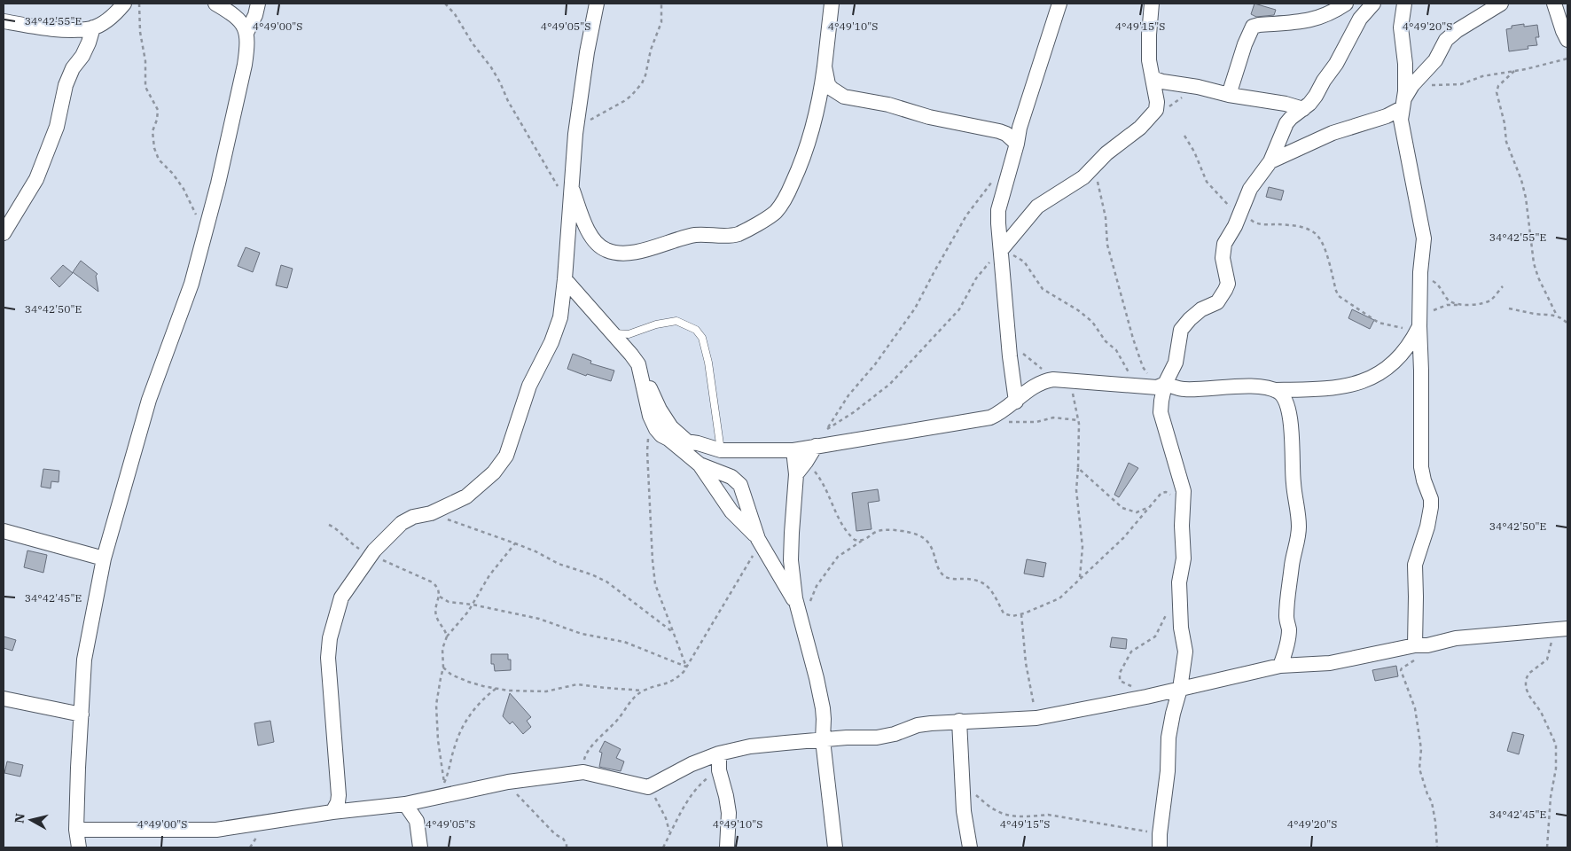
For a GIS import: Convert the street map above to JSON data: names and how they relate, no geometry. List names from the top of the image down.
{
  "north": "left",
  "coordinates": [
    "34°42'55\"E",
    "4°49'00\"S",
    "4°49'05\"S",
    "4°49'10\"S",
    "4°49'15\"S",
    "4°49'20\"S",
    "34°42'50\"E",
    "34°42'45\"E"
  ]
}
